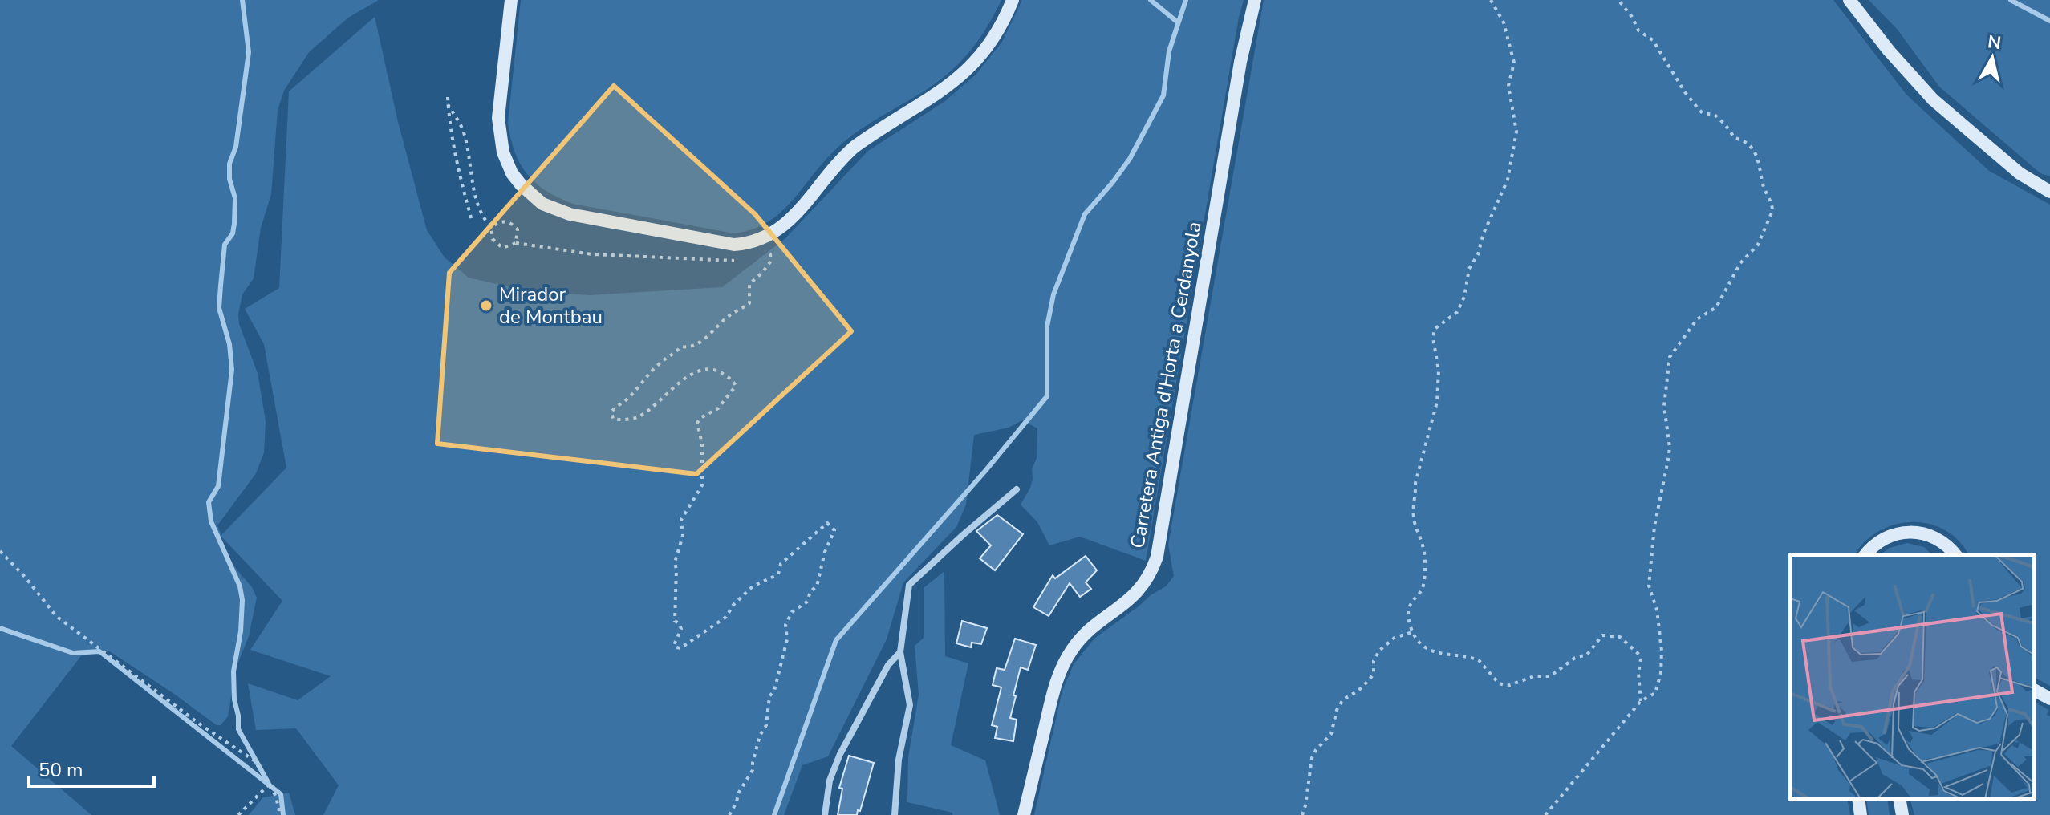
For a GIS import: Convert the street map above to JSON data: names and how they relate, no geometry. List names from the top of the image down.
{
  "streets": {
    "street": ["Carretera Antiga d'Horta a Cerdanyola"]
  },
  "places": ["Mirador de Montbau"],
  "scale_bar": "50 m",
  "north": "top"
}
